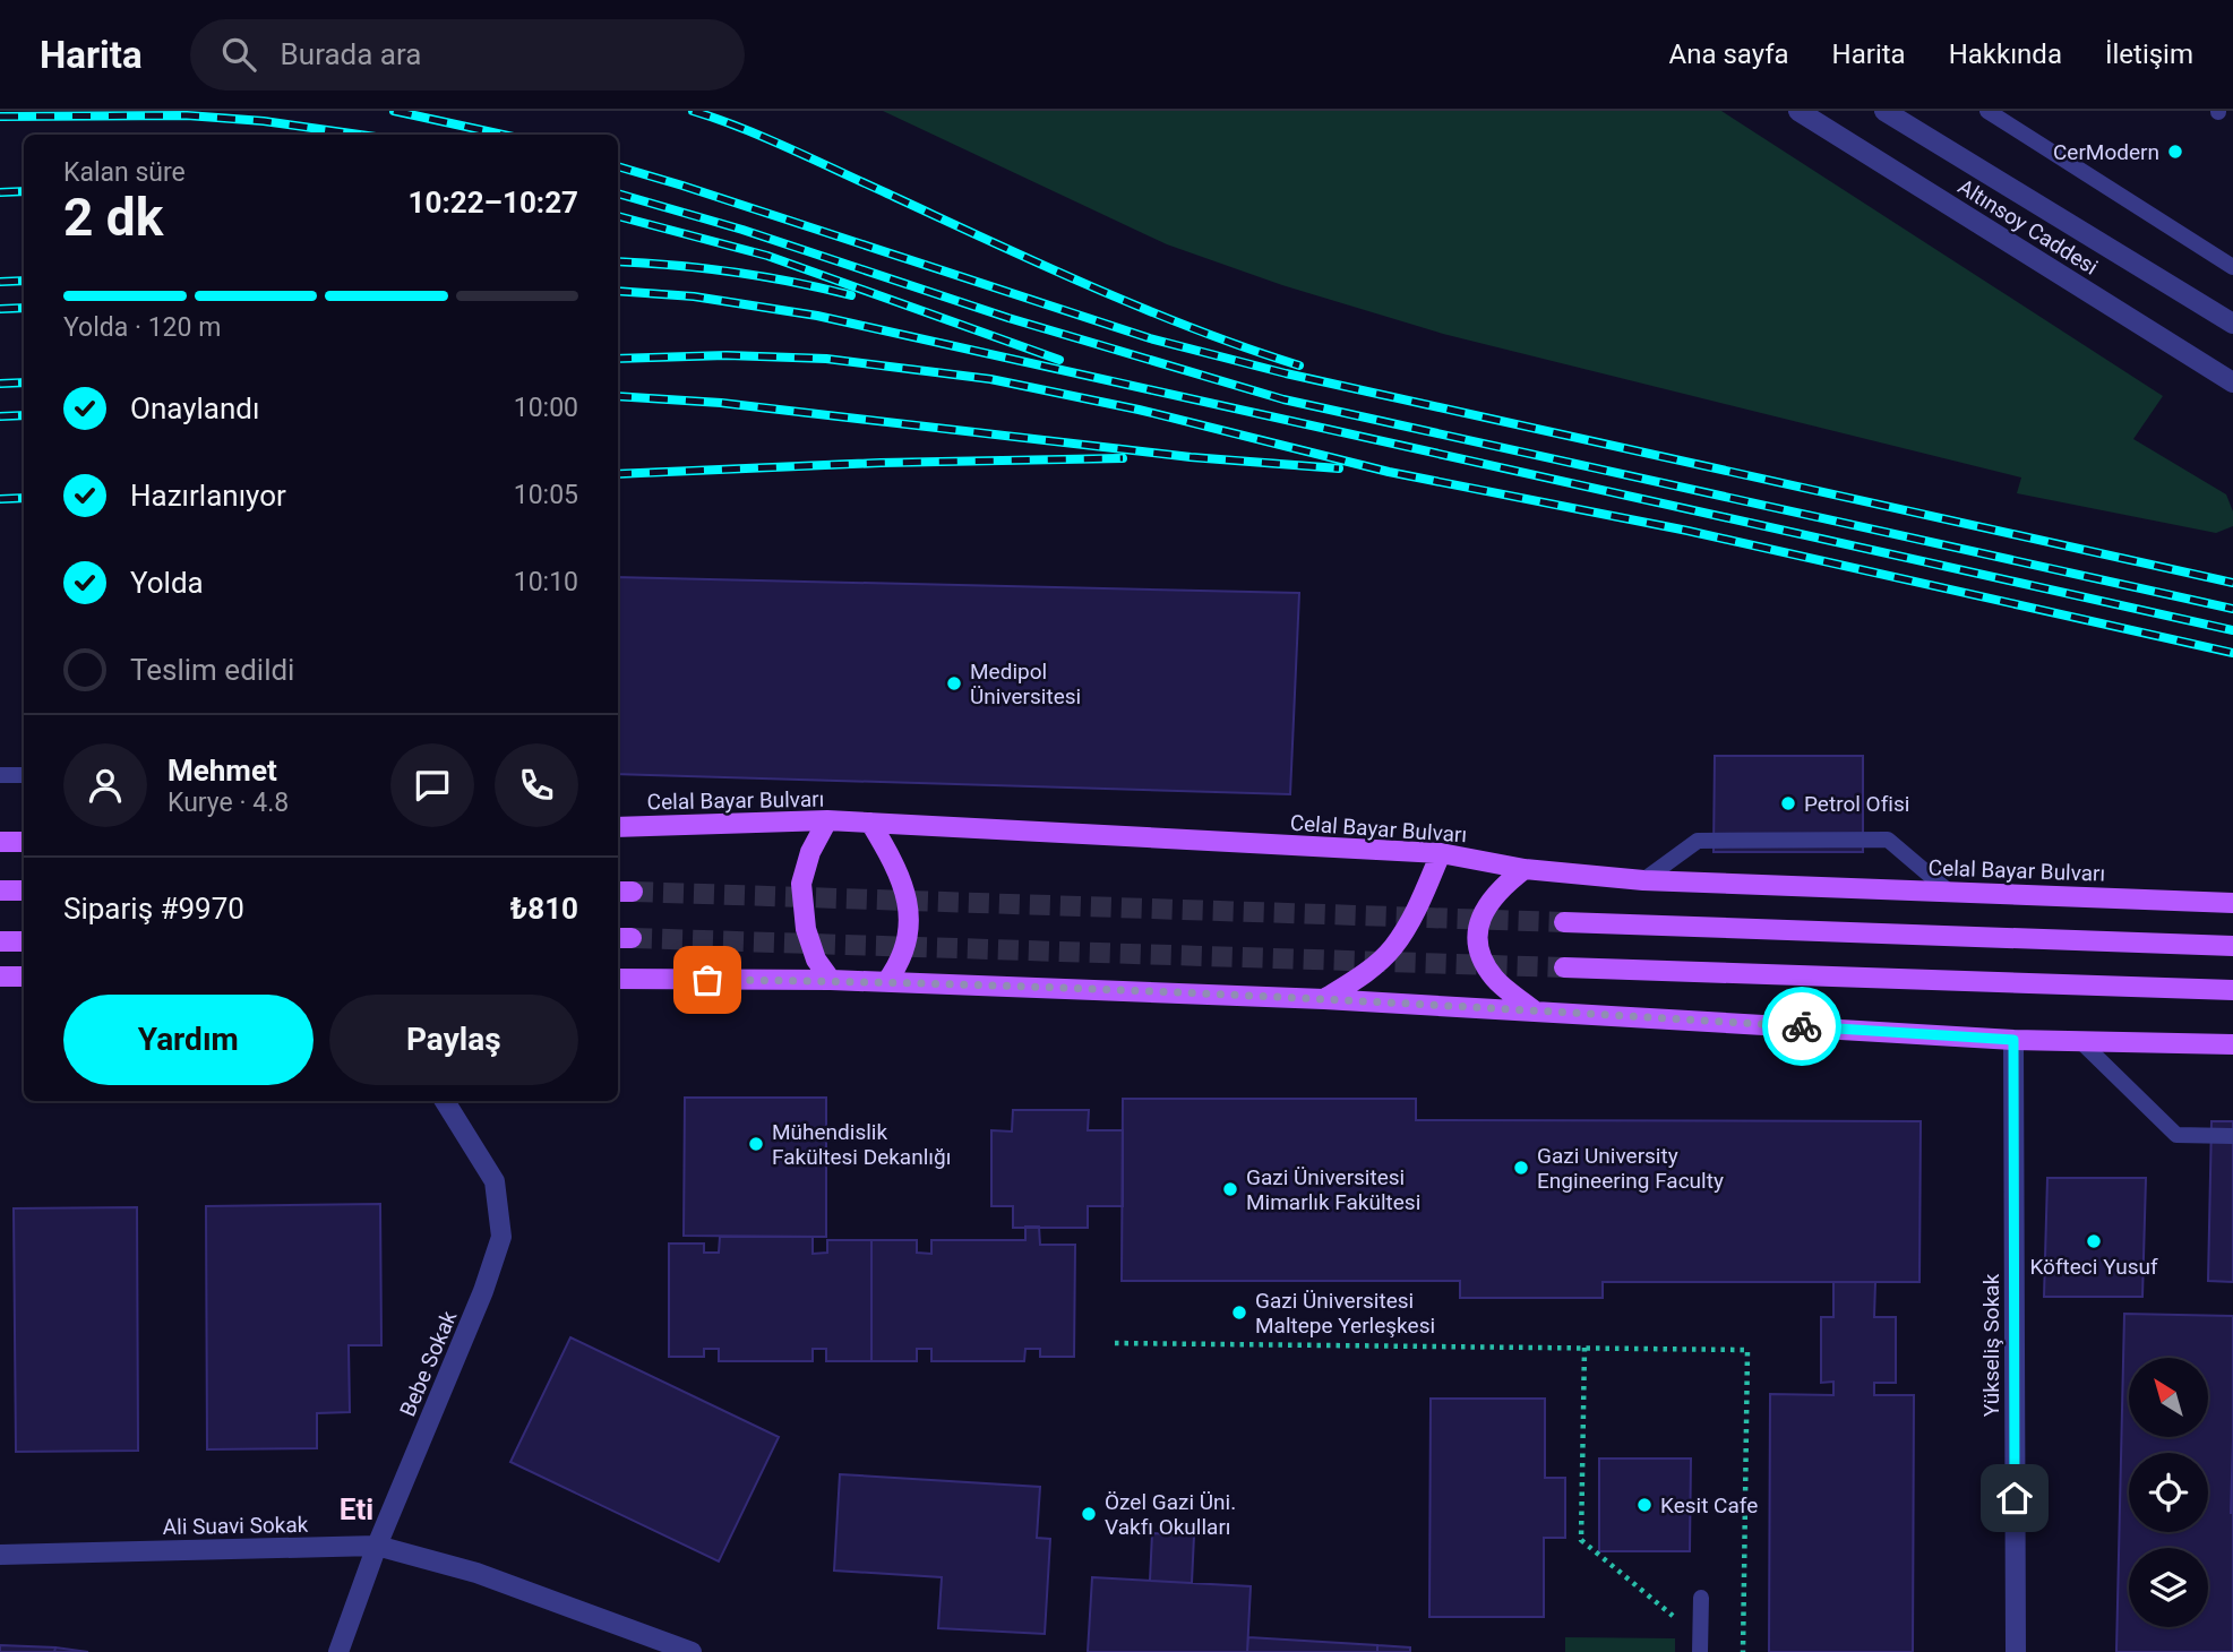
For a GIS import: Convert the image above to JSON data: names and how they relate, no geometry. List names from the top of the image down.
{
  "streets": {
    "main road": ["Celal Bayar Bulvarı"],
    "street": [
      "Altınsoy Caddesi",
      "Yükseliş Sokak",
      "Bebe Sokak",
      "Ali Suavi Sokak"
    ]
  },
  "crossings": [
    ["Bebe Sokak", "Ali Suavi Sokak"]
  ],
  "districts": ["Eti"],
  "places": [
    "CerModern",
    "Medipol Üniversitesi",
    "Petrol Ofisi",
    "Mühendislik Fakültesi Dekanlığı",
    "Gazi University Engineering Faculty",
    "Gazi Üniversitesi Mimarlık Fakültesi",
    "Köfteci Yusuf",
    "Gazi Üniversitesi Maltepe Yerleşkesi",
    "Kesit Cafe",
    "Özel Gazi Üni. Vakfı Okulları"
  ],
  "north": "top left",
  "page": {
    "header": "Harita",
    "search": "Burada ara",
    "nav": [
      "Ana sayfa",
      "Harita",
      "Hakkında",
      "İletişim"
    ],
    "heading": ["2 dk", "Kalan süre", "10:22–10:27"],
    "panel": [
      "Mehmet",
      "Kurye · 4.8",
      "Sipariş #9970",
      "₺810"
    ],
    "bar": "Yolda · 120 m",
    "list": [
      ["Onaylandı", "10:00"],
      ["Hazırlanıyor", "10:05"],
      ["Yolda", "10:10"],
      "Teslim edildi"
    ],
    "buttons": ["Yardım", "Paylaş"]
  }
}
